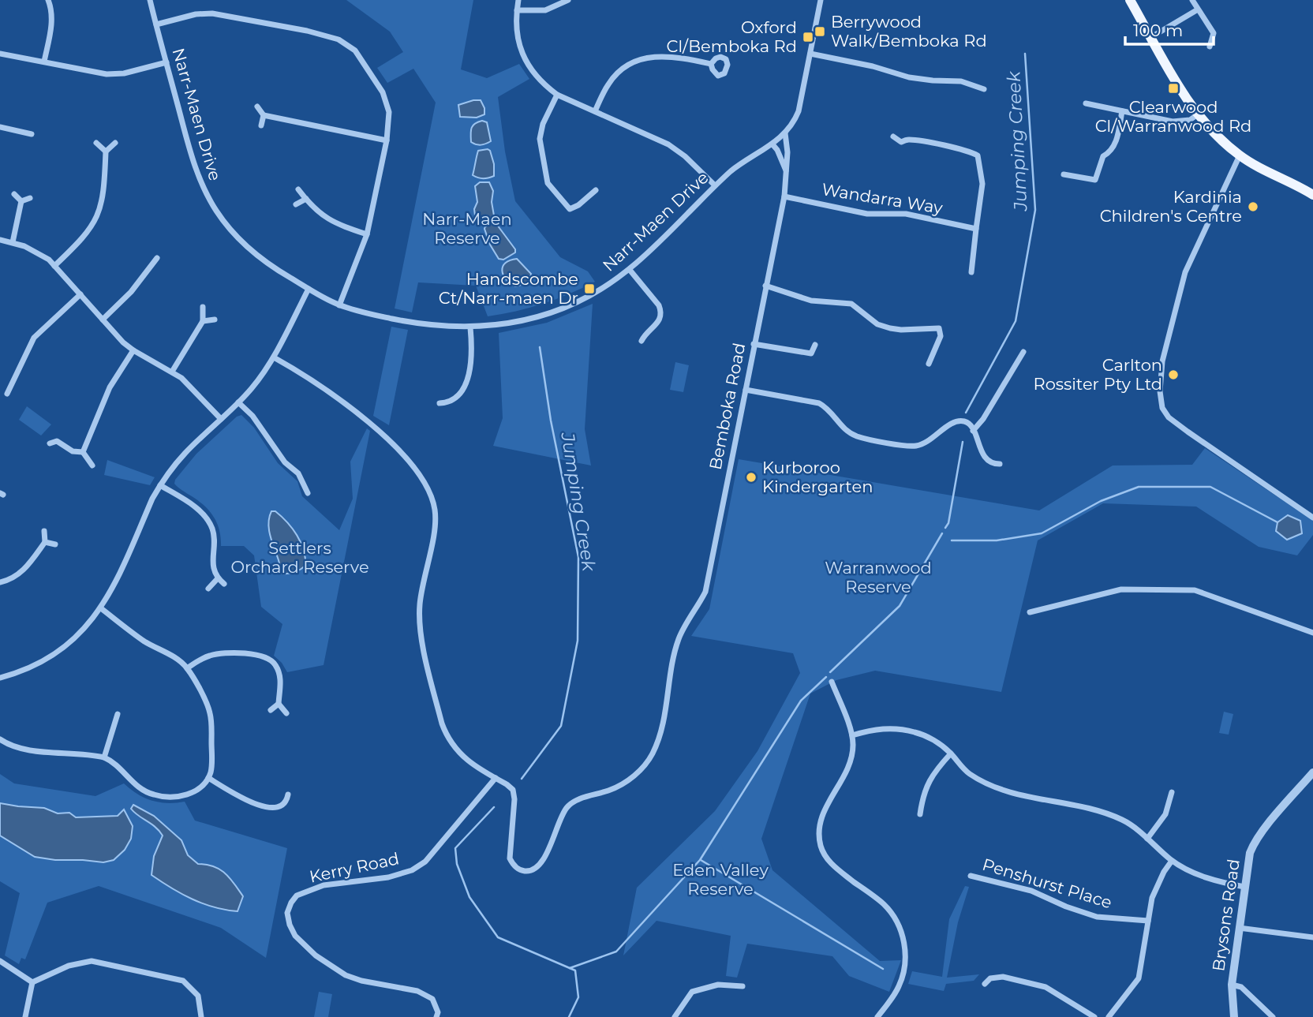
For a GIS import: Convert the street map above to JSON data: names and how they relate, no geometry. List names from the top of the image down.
{
  "streets": {
    "street": [
      "Narr-Maen Drive",
      "Wandarra Way",
      "Bemboka Road",
      "Kerry Road",
      "Penshurst Place",
      "Brysons Road"
    ]
  },
  "crossings": [
    ["Wandarra Way", "Bemboka Road"],
    ["Bemboka Road", "Kerry Road"]
  ],
  "water": ["Jumping Creek"],
  "parks": [
    "Narr-Maen Reserve",
    "Settlers Orchard Reserve",
    "Warranwood Reserve",
    "Eden Valley Reserve"
  ],
  "places": {
    "transit": [
      "Berrywood Walk/Bemboka Rd",
      "Oxford Cl/Bemboka Rd",
      "Clearwood Cl/Warranwood Rd",
      "Handscombe Ct/Narr-maen Dr"
    ],
    "other": ["Kardinia Children's Centre", "Carlton Rossiter Pty Ltd", "Kurboroo Kindergarten"]
  },
  "scale_bar": "100 m"
}
